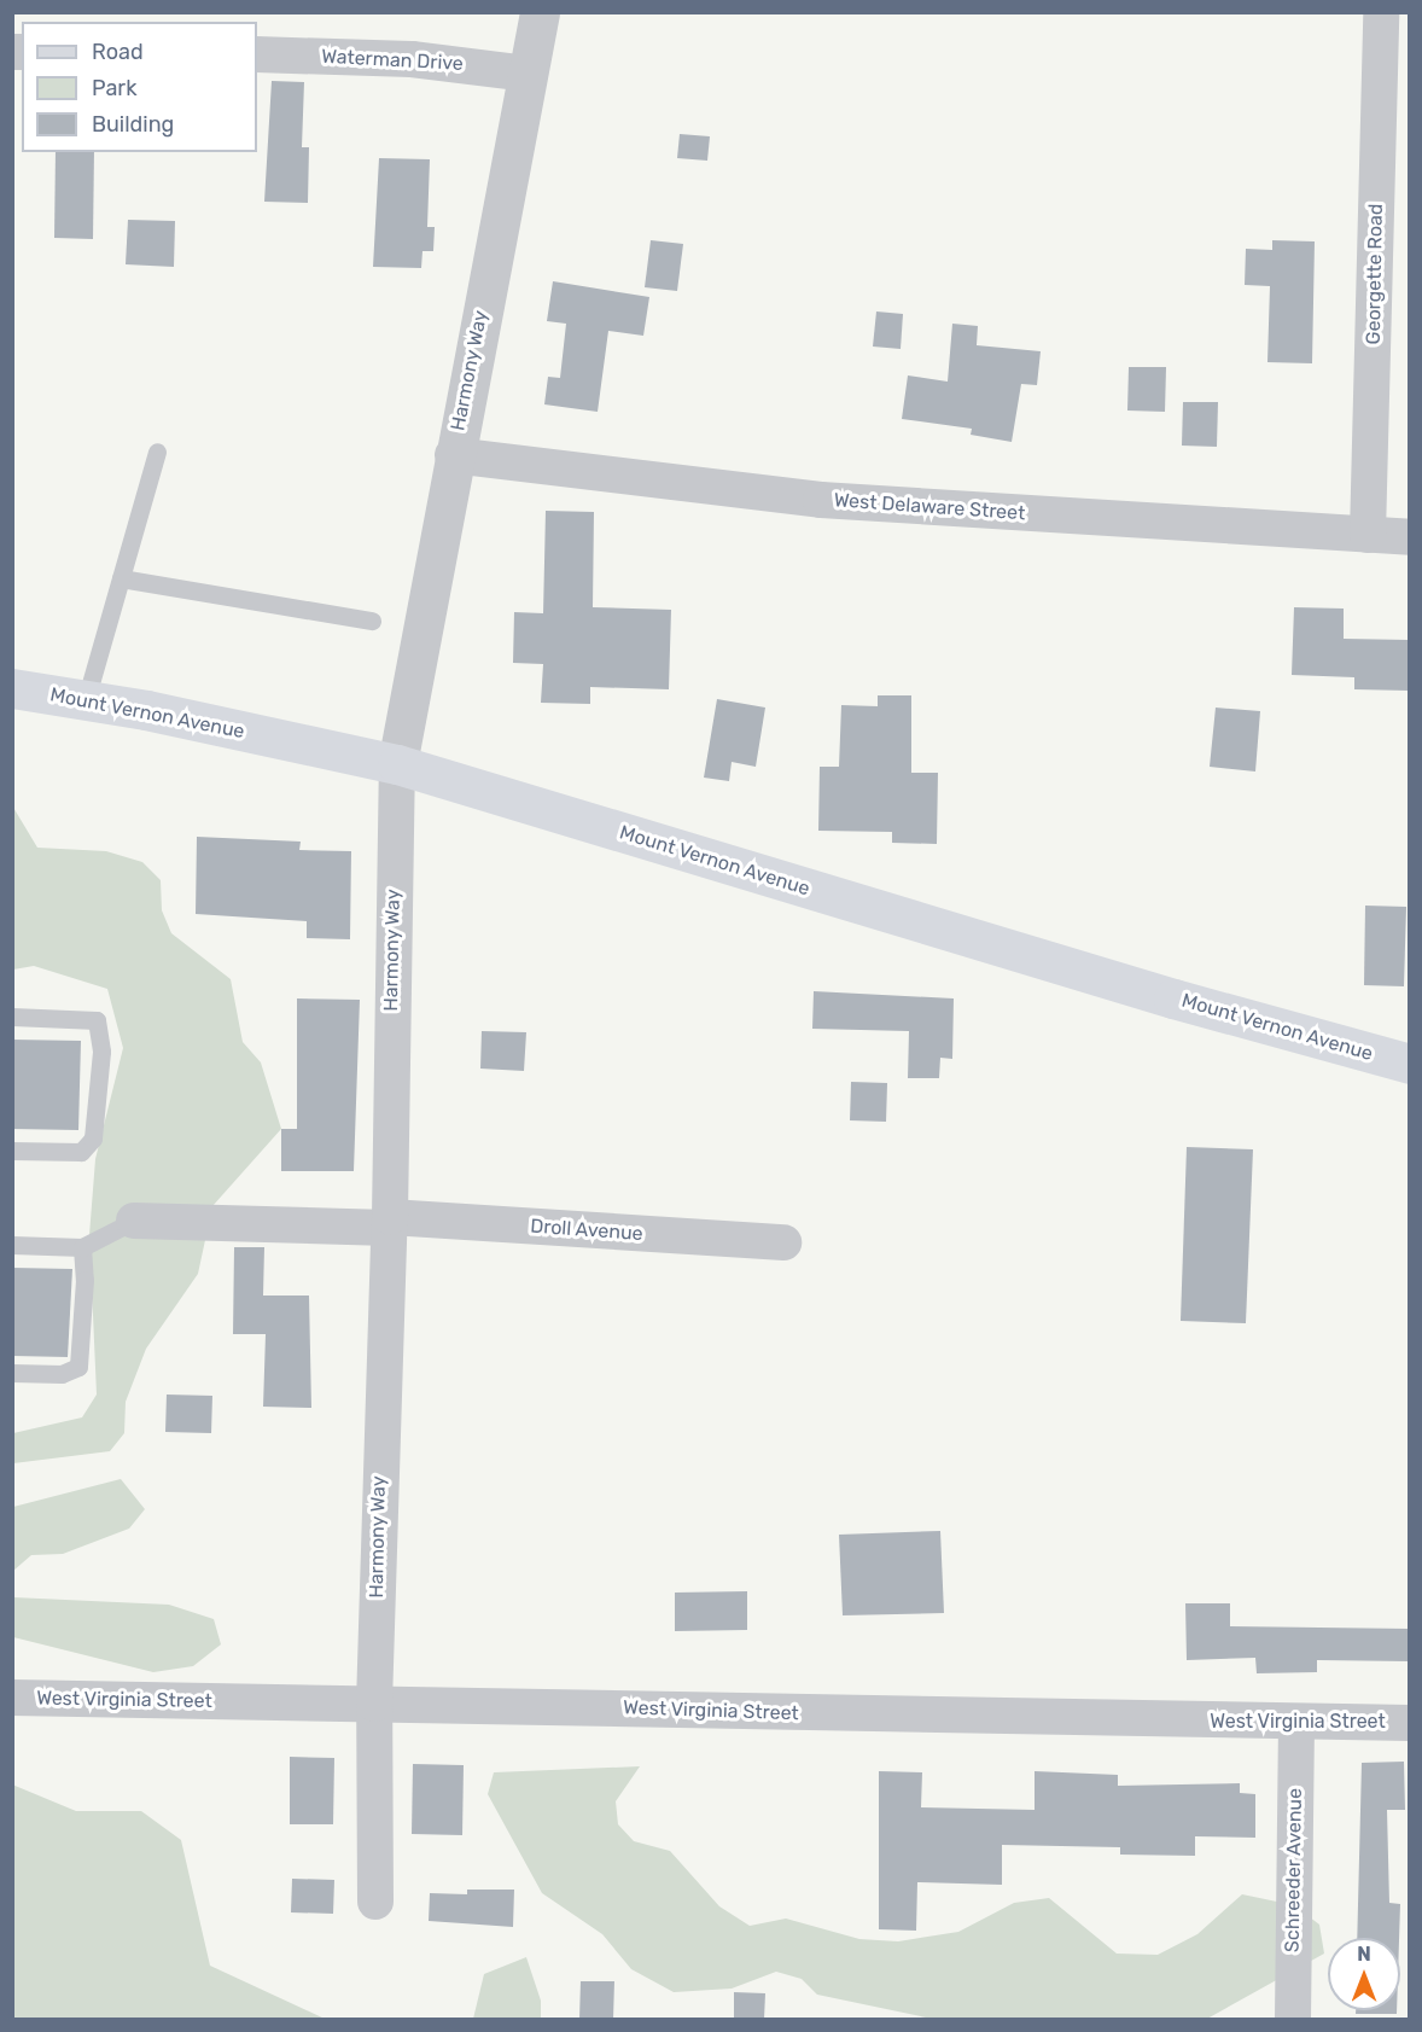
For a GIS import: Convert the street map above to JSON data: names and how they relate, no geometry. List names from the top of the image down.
{
  "streets": {
    "main road": ["Mount Vernon Avenue"],
    "street": [
      "Waterman Drive",
      "Georgette Road",
      "Harmony Way",
      "West Delaware Street",
      "Droll Avenue",
      "West Virginia Street",
      "Schreeder Avenue"
    ]
  },
  "crossings": [
    ["Waterman Drive", "Harmony Way"],
    ["Georgette Road", "West Delaware Street"],
    ["Harmony Way", "West Delaware Street"],
    ["Harmony Way", "Mount Vernon Avenue"],
    ["Harmony Way", "Droll Avenue"],
    ["Harmony Way", "West Virginia Street"],
    ["West Virginia Street", "Schreeder Avenue"]
  ],
  "legend": ["Road", "Park", "Building"],
  "north": "top"
}
